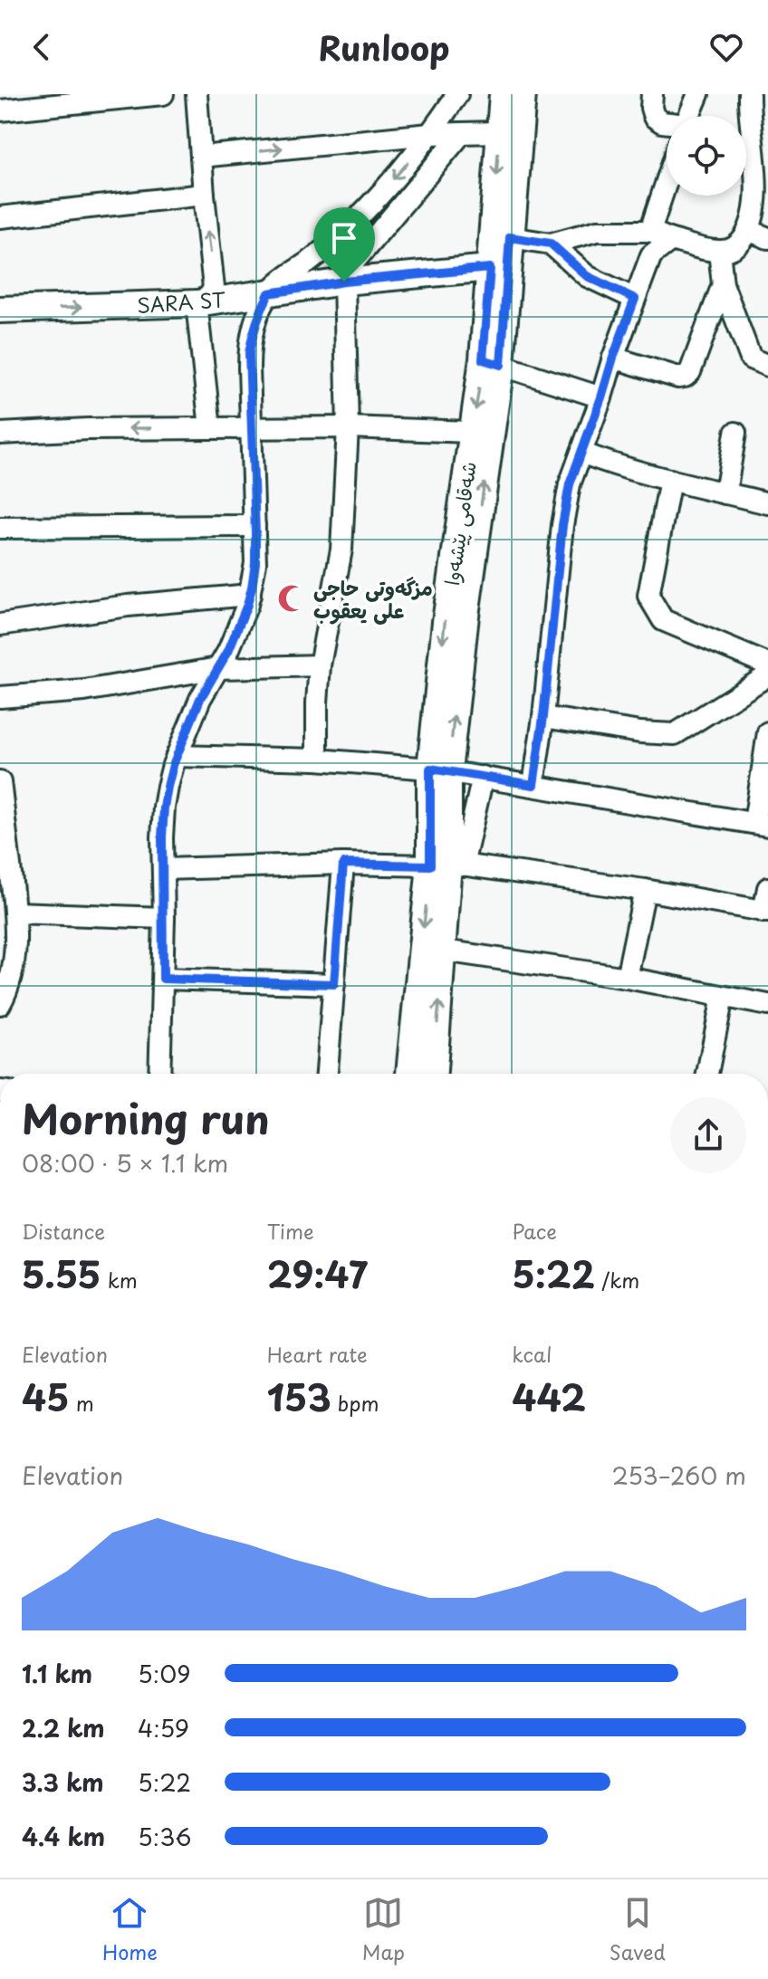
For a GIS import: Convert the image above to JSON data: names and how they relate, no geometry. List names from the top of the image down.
{
  "streets": {
    "main road": ["SARA ST", "شەقامی پێشەوا"]
  },
  "crossings": [
    ["SARA ST", "شەقامی پێشەوا"]
  ],
  "one_way": ["SARA ST"],
  "places": {
    "mosque": ["مزگەوتی حاجی علی یعقوب"]
  },
  "page": {
    "header": "Runloop",
    "heading": ["Morning run", "08:00 · 5 × 1.1 km"],
    "stats": [
      ["Distance", "5.55 km"],
      ["Time", "29:47"],
      ["Pace", "5:22 /km"],
      ["Elevation", "45 m"],
      ["Heart rate", "153 bpm"],
      ["kcal", "442"]
    ],
    "chart": ["Elevation", "253–260 m"],
    "list": [
      {
        "name": "1.1 km",
        "note": "5:09"
      },
      {
        "name": "2.2 km",
        "note": "4:59"
      },
      {
        "name": "3.3 km",
        "note": "5:22"
      },
      {
        "name": "4.4 km",
        "note": "5:36"
      }
    ],
    "tabs": ["Home", "Map", "Saved"]
  }
}
